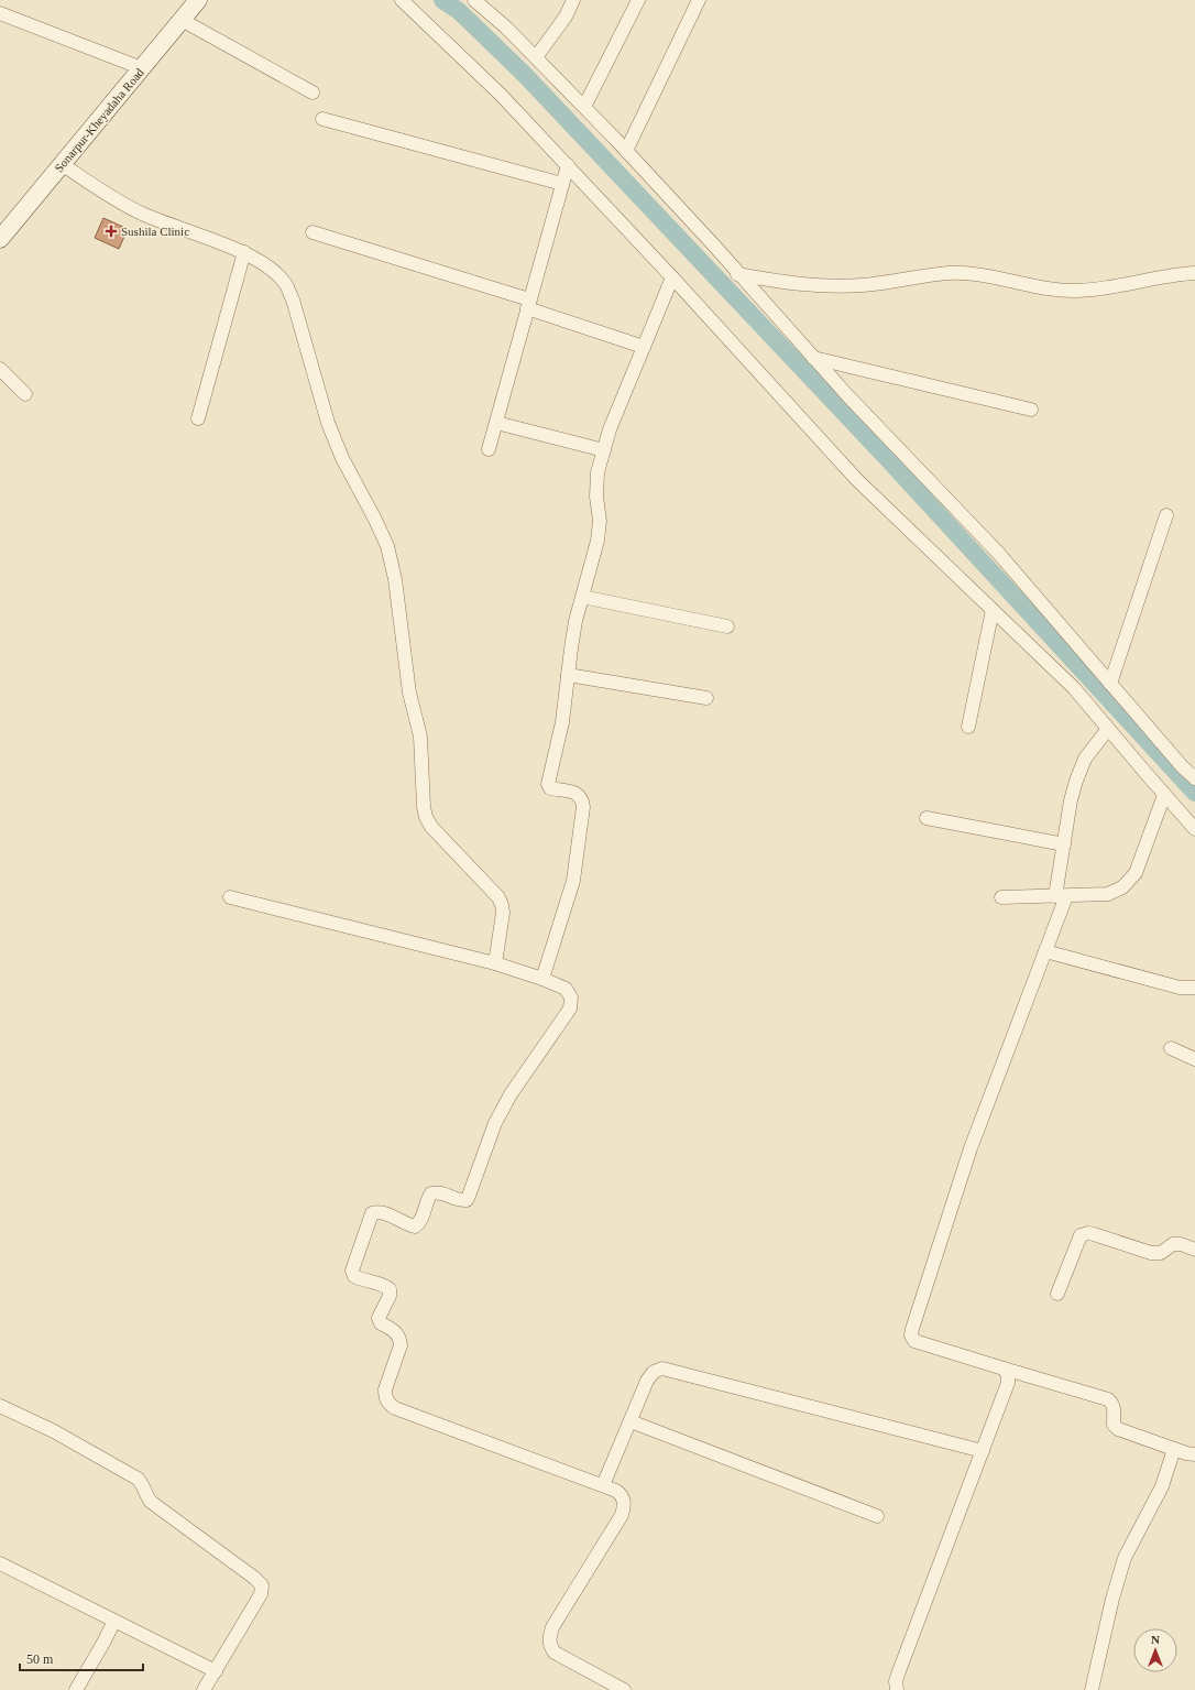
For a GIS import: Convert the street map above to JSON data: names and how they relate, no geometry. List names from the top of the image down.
{
  "streets": {
    "main road": ["Sonarpur-Kheyadaha Road"]
  },
  "places": {
    "health": ["Sushila Clinic"]
  },
  "scale_bar": "50 m",
  "north": "top"
}
